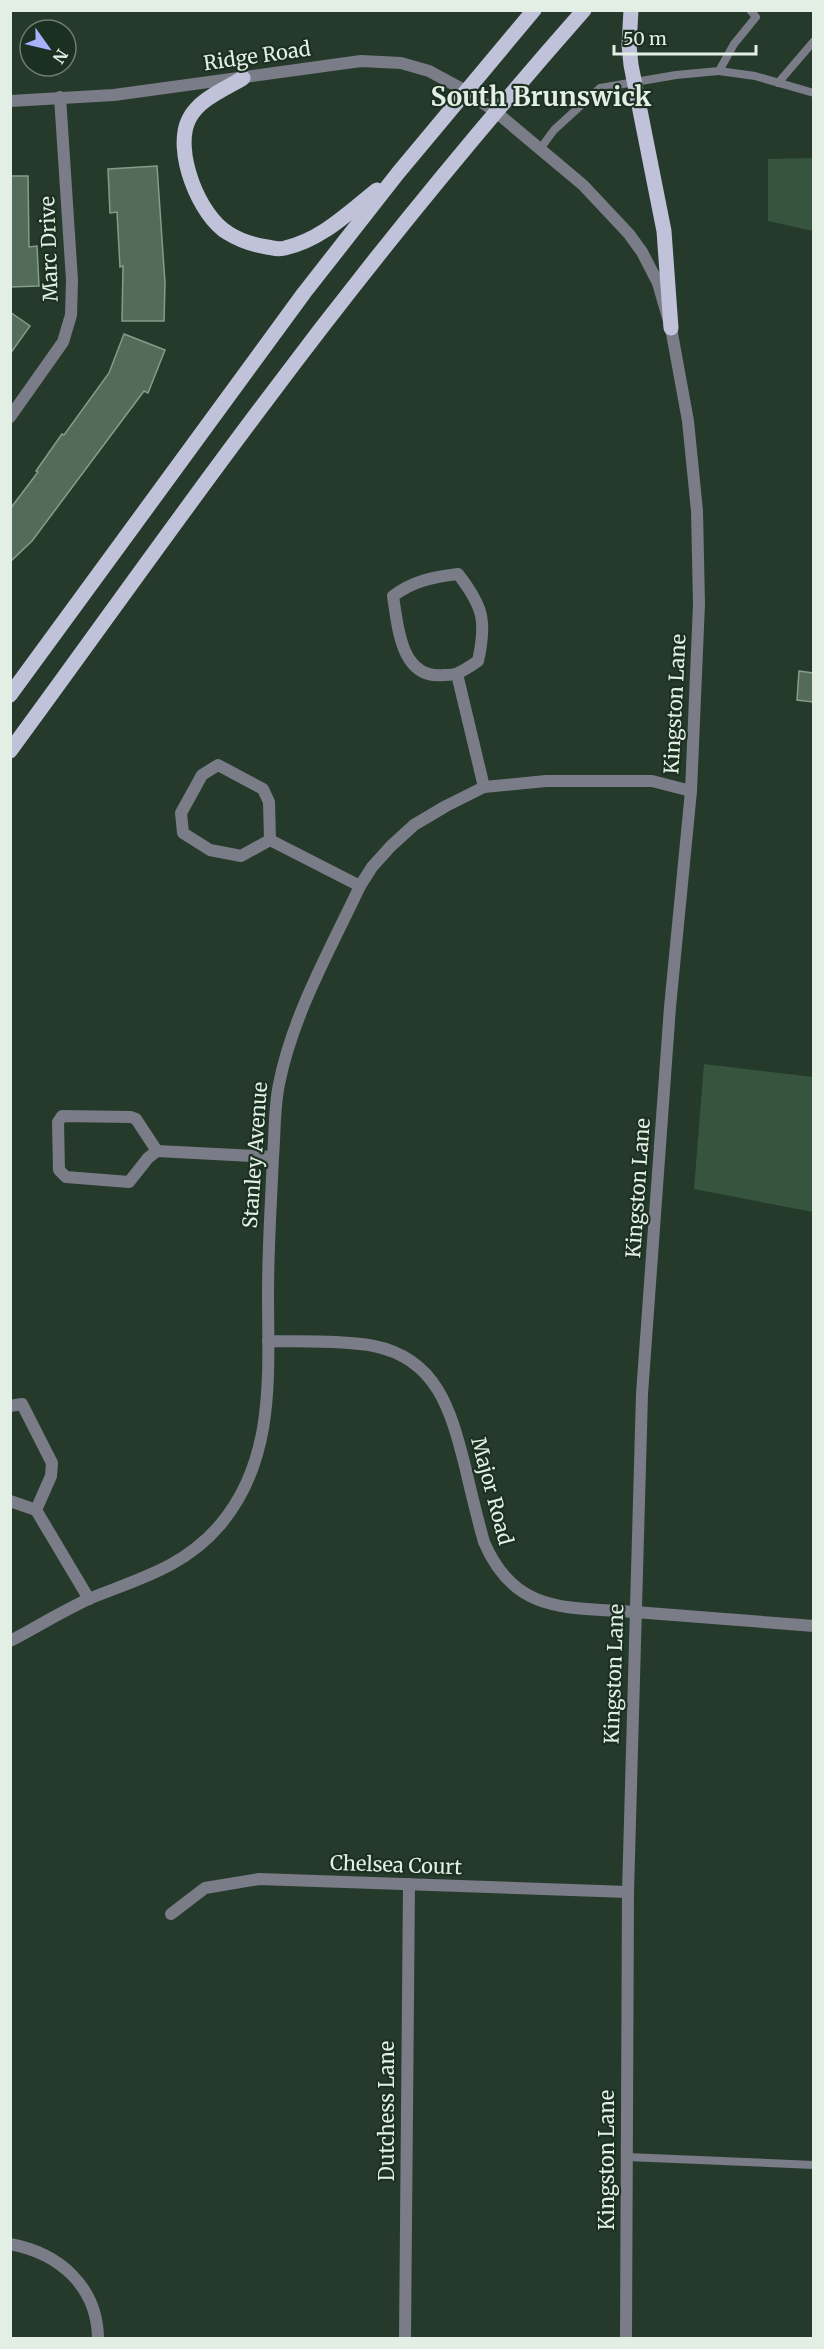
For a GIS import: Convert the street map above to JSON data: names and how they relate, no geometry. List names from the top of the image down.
{
  "streets": {
    "street": [
      "Ridge Road",
      "Marc Drive",
      "Kingston Lane",
      "Stanley Avenue",
      "Major Road",
      "Chelsea Court",
      "Dutchess Lane"
    ]
  },
  "crossings": [
    ["Ridge Road", "Marc Drive"],
    ["Ridge Road", "Kingston Lane"],
    ["Kingston Lane", "Stanley Avenue"],
    ["Kingston Lane", "Major Road"],
    ["Kingston Lane", "Chelsea Court"],
    ["Stanley Avenue", "Major Road"],
    ["Chelsea Court", "Dutchess Lane"]
  ],
  "districts": ["South Brunswick"],
  "scale_bar": "50 m",
  "north": "bottom right"
}
